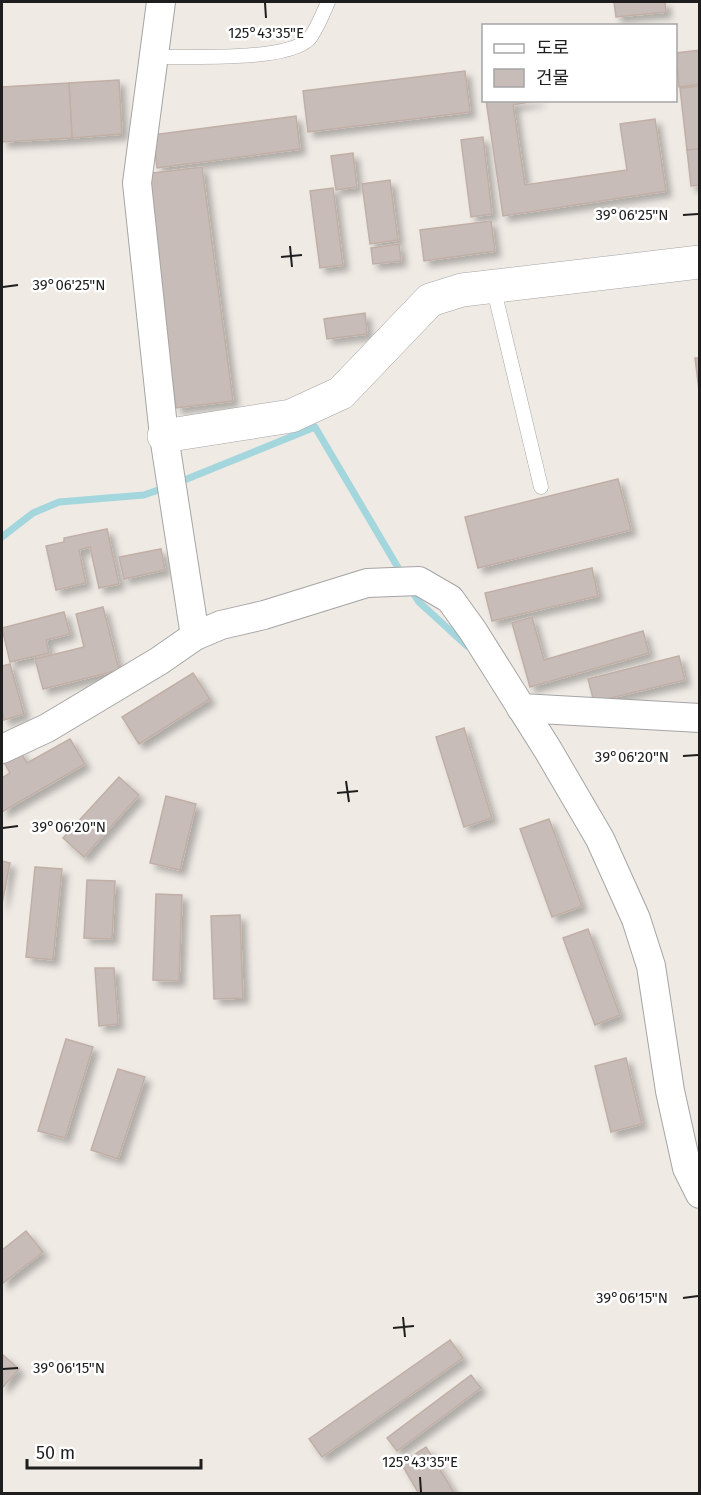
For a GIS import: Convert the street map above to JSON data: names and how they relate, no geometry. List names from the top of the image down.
{
  "legend": ["도로", "건물"],
  "scale_bar": "50 m",
  "coordinates": [
    "125°43'35\"E",
    "39°06'25\"N",
    "39°06'20\"N",
    "39°06'15\"N"
  ]
}
